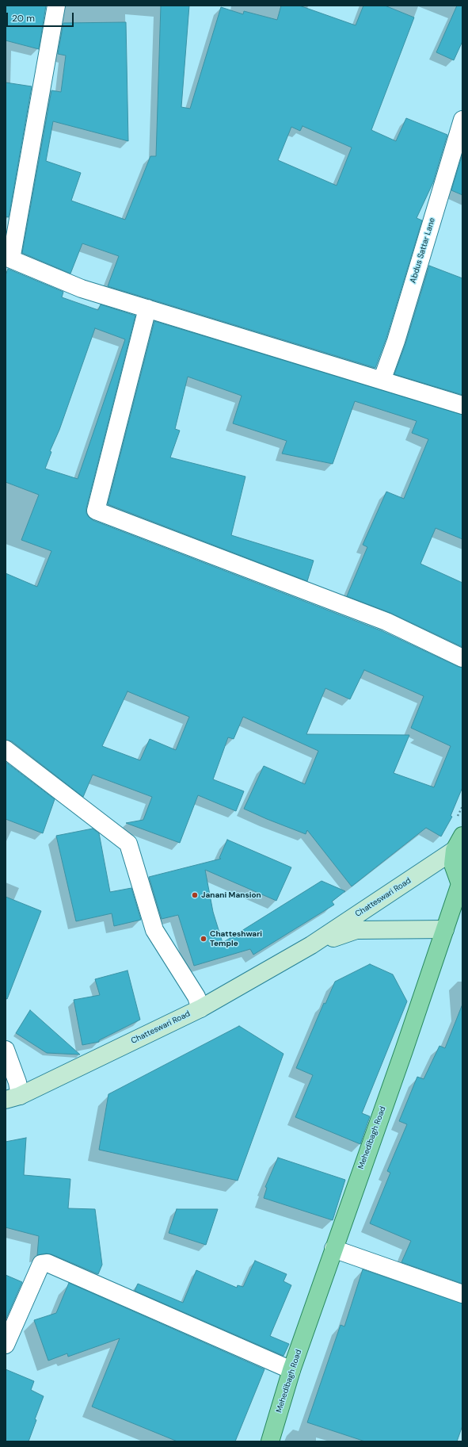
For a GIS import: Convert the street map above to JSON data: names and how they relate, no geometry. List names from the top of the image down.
{
  "streets": {
    "main road": ["Chatteswari Road", "Mehedibagh Road"],
    "street": ["Abdus Sattar Lane"]
  },
  "crossings": [
    ["Chatteswari Road", "Mehedibagh Road"]
  ],
  "places": ["Janani Mansion", "Chatteshwari Temple"],
  "scale_bar": "20 m"
}
